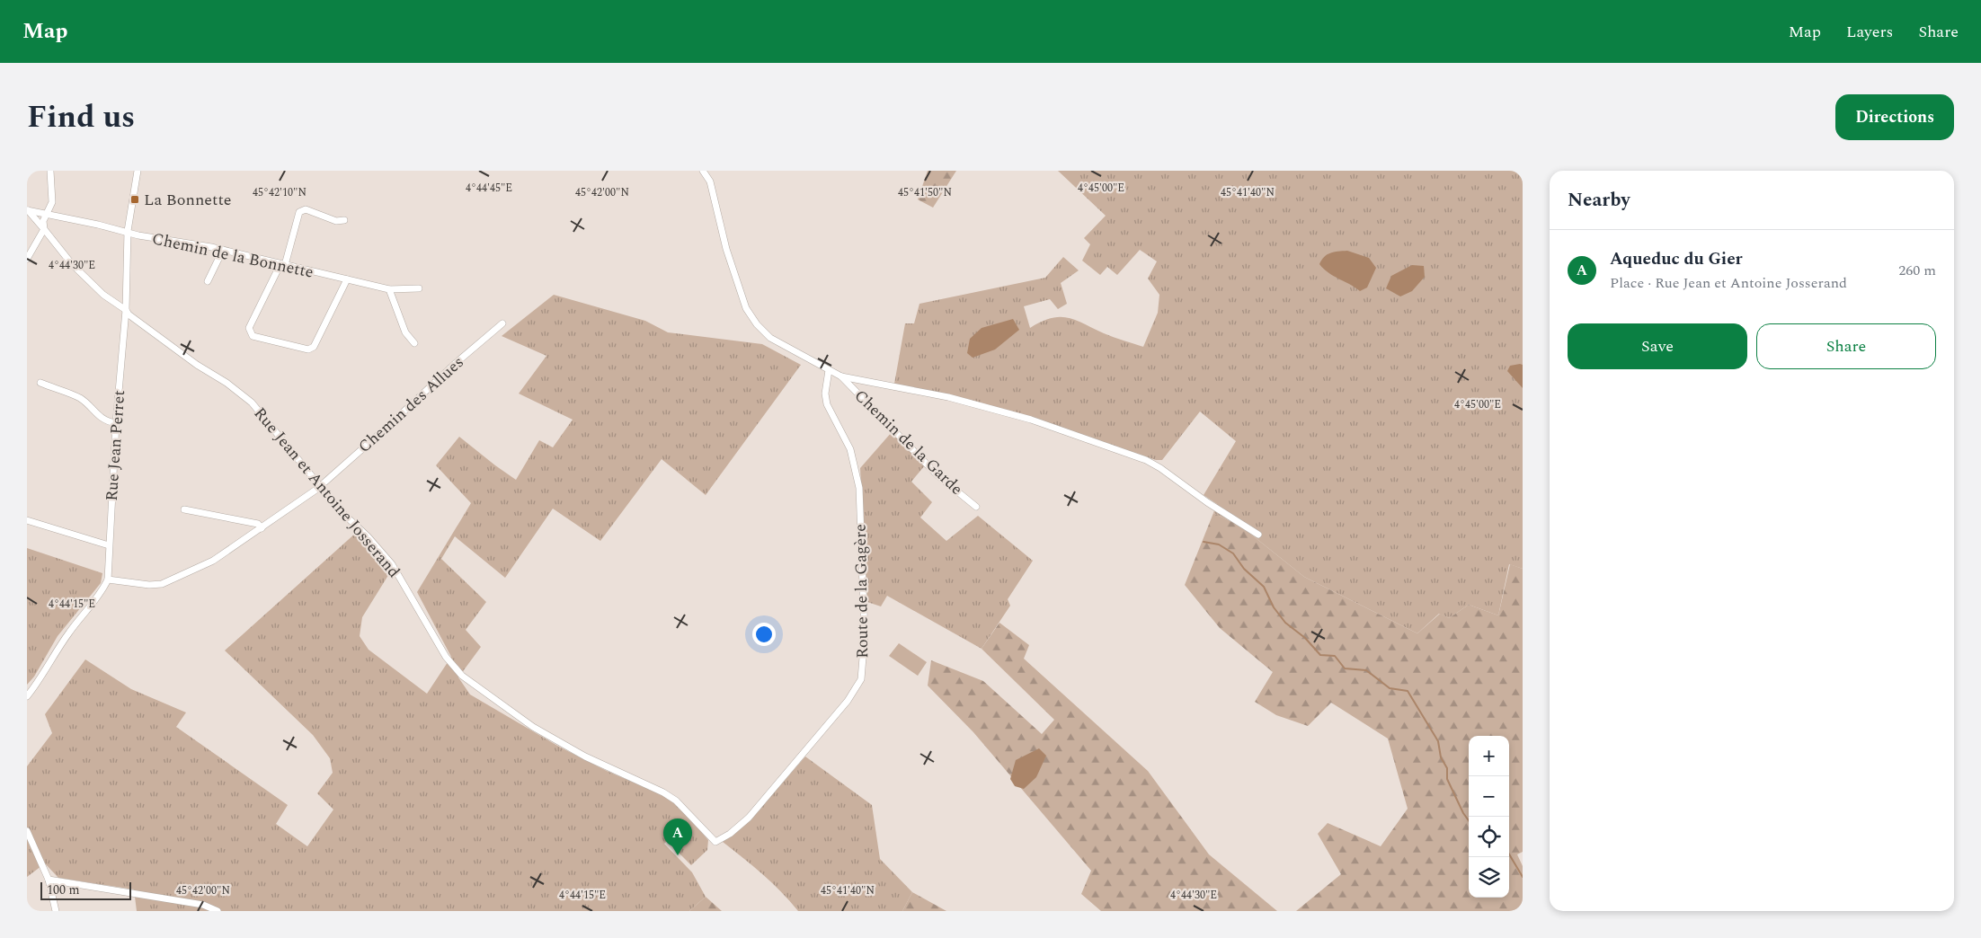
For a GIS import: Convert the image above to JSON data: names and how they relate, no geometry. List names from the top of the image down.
{
  "streets": {
    "street": [
      "Chemin de la Bonnette",
      "Chemin des Allues",
      "Chemin de la Garde",
      "Rue Jean Perret",
      "Rue Jean et Antoine Josserand",
      "Route de la Gagère"
    ]
  },
  "crossings": [
    ["Chemin de la Bonnette", "Rue Jean Perret"],
    ["Chemin des Allues", "Rue Jean Perret"],
    ["Chemin des Allues", "Rue Jean et Antoine Josserand"],
    ["Rue Jean Perret", "Rue Jean et Antoine Josserand"],
    ["Rue Jean et Antoine Josserand", "Route de la Gagère"]
  ],
  "places": {
    "transit": ["La Bonnette"]
  },
  "scale_bar": "100 m",
  "page": {
    "header": "Map",
    "nav": ["Map", "Layers", "Share"],
    "title": "Find us",
    "buttons": [
      "Directions",
      ["Save", "Share"]
    ],
    "heading": "Nearby",
    "list": [
      {
        "mark": "A",
        "name": "Aqueduc du Gier",
        "note": "Place · Rue Jean et Antoine Josserand",
        "value": "260 m"
      }
    ],
    "map_buttons": ["+", "−"],
    "pins": "A",
    "scale": "100 m"
  },
  "coordinates": [
    "4°45'00\"E",
    "4°44'45\"E",
    "45°41'40\"N",
    "45°42'10\"N",
    "45°42'00\"N",
    "45°41'50\"N",
    "4°44'30\"E",
    "4°44'15\"E"
  ]
}
